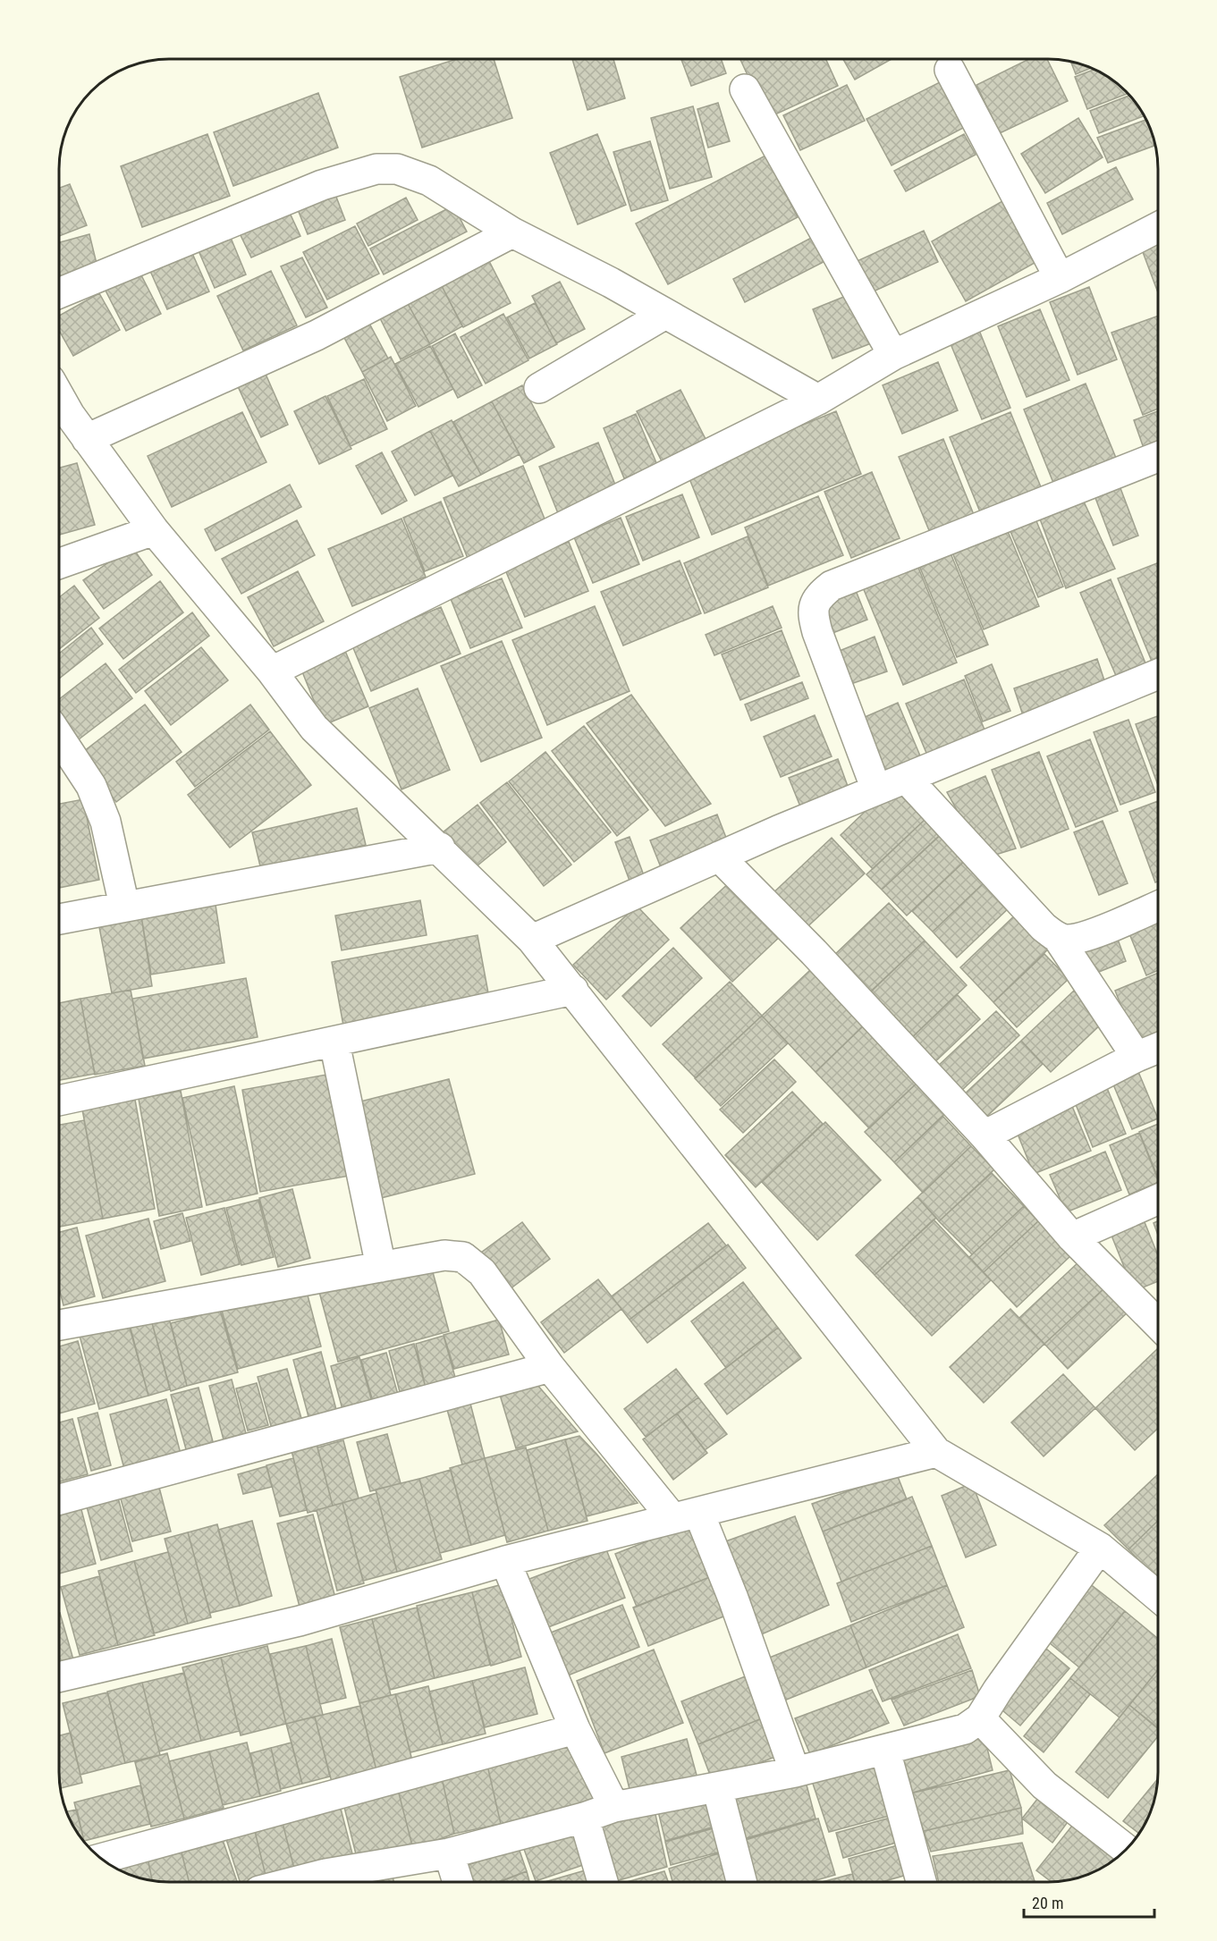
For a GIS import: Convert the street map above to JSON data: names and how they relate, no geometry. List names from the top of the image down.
{
  "scale_bar": "20 m"
}
